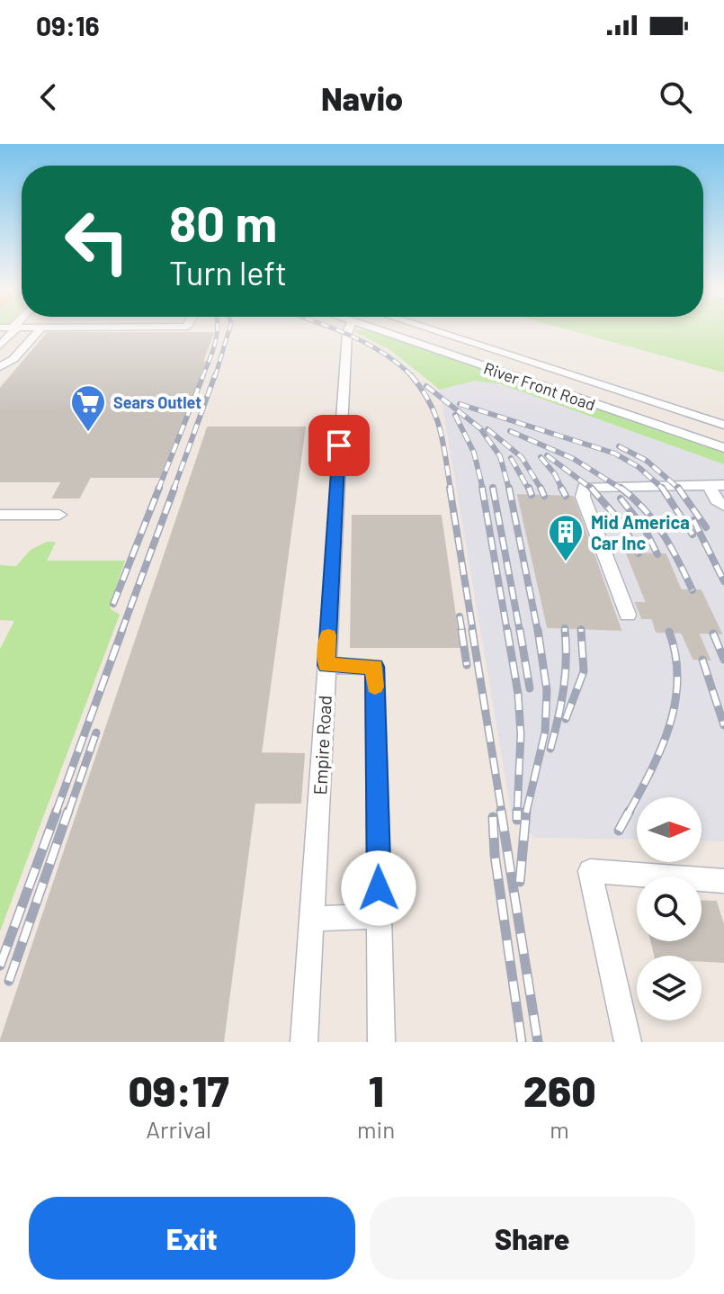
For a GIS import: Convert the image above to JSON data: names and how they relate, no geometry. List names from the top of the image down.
{
  "streets": {
    "street": ["River Front Road", "Empire Road"]
  },
  "places": {
    "supermarket": ["Sears Outlet"],
    "building": ["Mid America Car Inc"]
  },
  "north": "right",
  "page": {
    "status": "09:16",
    "header": "Navio",
    "turn": ["80 m", "Turn left"],
    "eta": [
      "09:17",
      "Arrival",
      "1",
      "min",
      "260",
      "m"
    ],
    "buttons": ["Exit", "Share"]
  }
}
